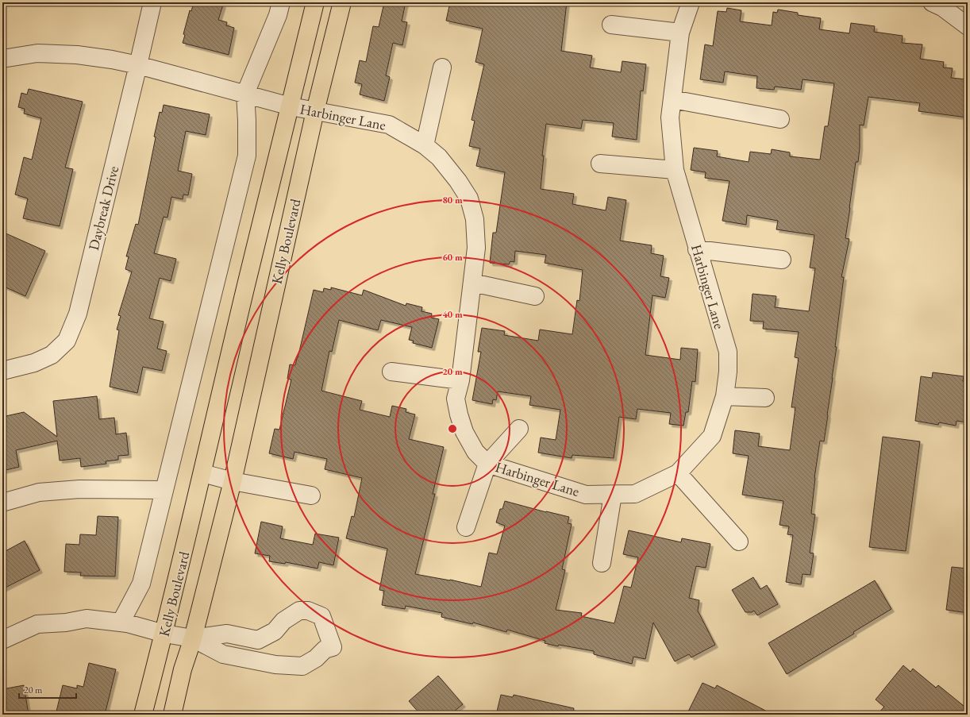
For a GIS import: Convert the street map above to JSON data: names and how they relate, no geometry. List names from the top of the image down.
{
  "streets": {
    "main road": ["Kelly Boulevard"],
    "street": ["Harbinger Lane", "Daybreak Drive"]
  },
  "crossings": [
    ["Harbinger Lane", "Daybreak Drive"],
    ["Harbinger Lane", "Kelly Boulevard"]
  ],
  "scale_bar": "20 m",
  "rings": [
    "80 m",
    "60 m",
    "40 m",
    "20 m"
  ]
}
